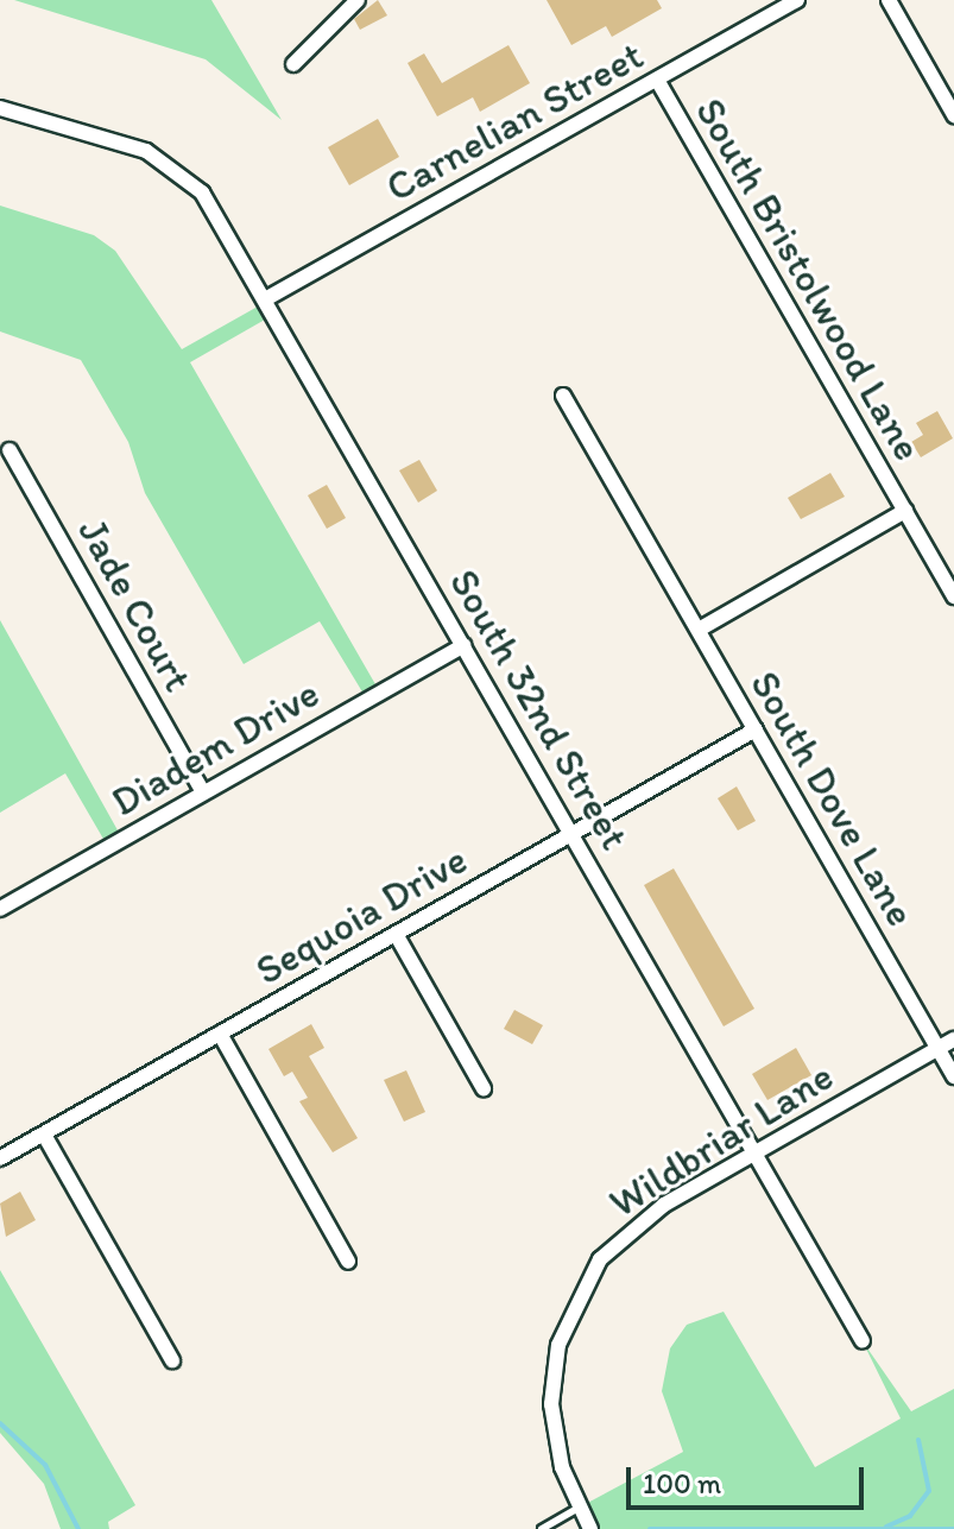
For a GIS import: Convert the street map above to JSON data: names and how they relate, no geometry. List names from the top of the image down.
{
  "streets": {
    "street": [
      "Carnelian Street",
      "South Bristolwood Lane",
      "Jade Court",
      "South 32nd Street",
      "Diadem Drive",
      "South Dove Lane",
      "Sequoia Drive",
      "Wildbriar Lane"
    ]
  },
  "crossings": [
    ["Carnelian Street", "South Bristolwood Lane"],
    ["Carnelian Street", "South 32nd Street"],
    ["Jade Court", "Diadem Drive"],
    ["South 32nd Street", "Diadem Drive"],
    ["South 32nd Street", "Sequoia Drive"],
    ["South 32nd Street", "Wildbriar Lane"],
    ["South Dove Lane", "Sequoia Drive"],
    ["South Dove Lane", "Wildbriar Lane"]
  ],
  "scale_bar": "100 m"
}
